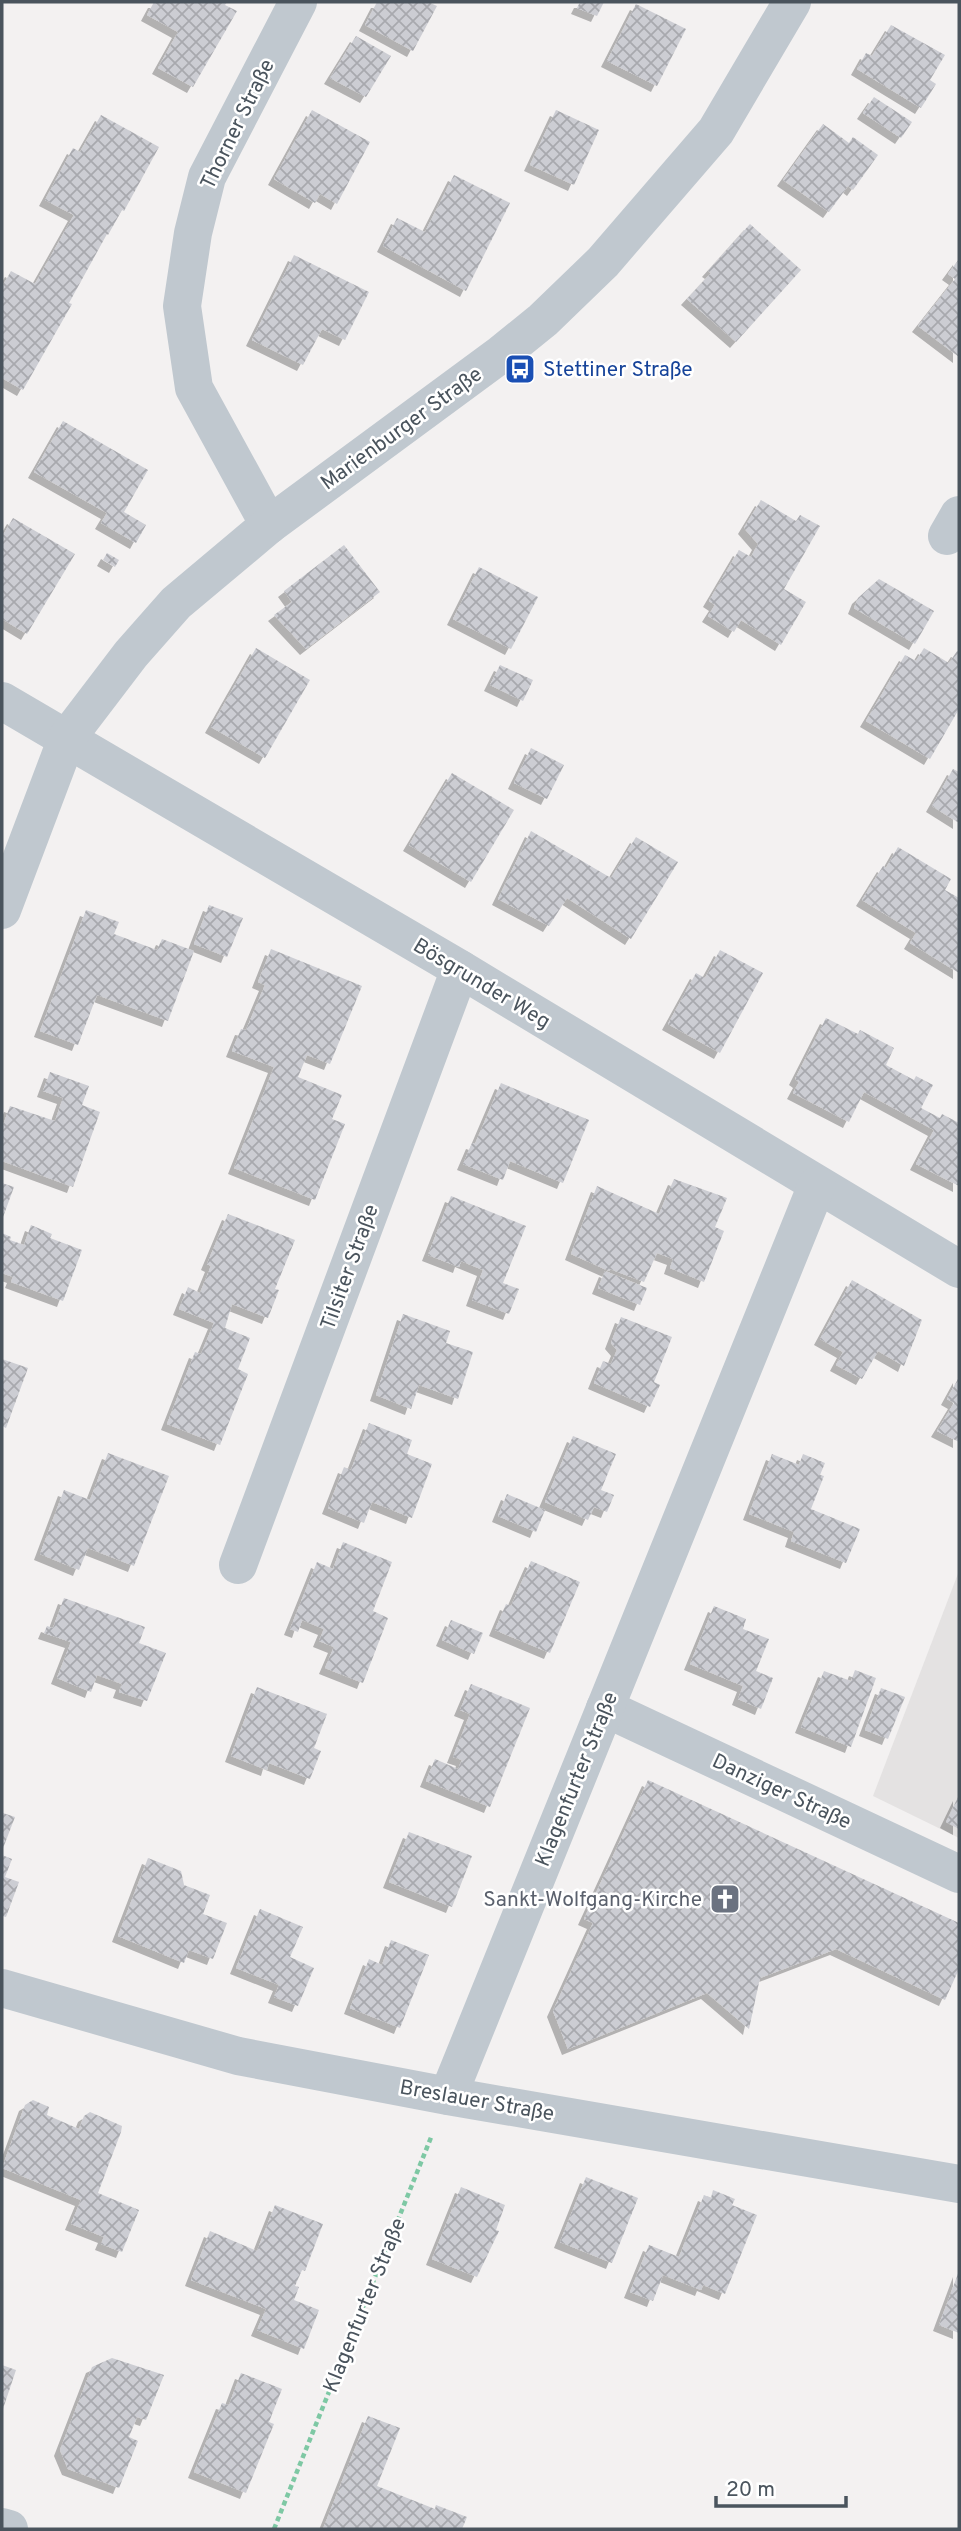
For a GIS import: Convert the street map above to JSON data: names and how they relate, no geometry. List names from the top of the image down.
{
  "streets": {
    "street": [
      "Thorner Straße",
      "Marienburger Straße",
      "Bösgrunder Weg",
      "Tilsiter Straße",
      "Klagenfurter Straße",
      "Danziger Straße",
      "Breslauer Straße"
    ]
  },
  "crossings": [
    ["Thorner Straße", "Marienburger Straße"],
    ["Marienburger Straße", "Bösgrunder Weg"],
    ["Bösgrunder Weg", "Tilsiter Straße"],
    ["Bösgrunder Weg", "Klagenfurter Straße"],
    ["Klagenfurter Straße", "Danziger Straße"],
    ["Klagenfurter Straße", "Breslauer Straße"]
  ],
  "places": {
    "bus stop": ["Stettiner Straße"],
    "church": ["Sankt-Wolfgang-Kirche"]
  },
  "scale_bar": "20 m"
}
